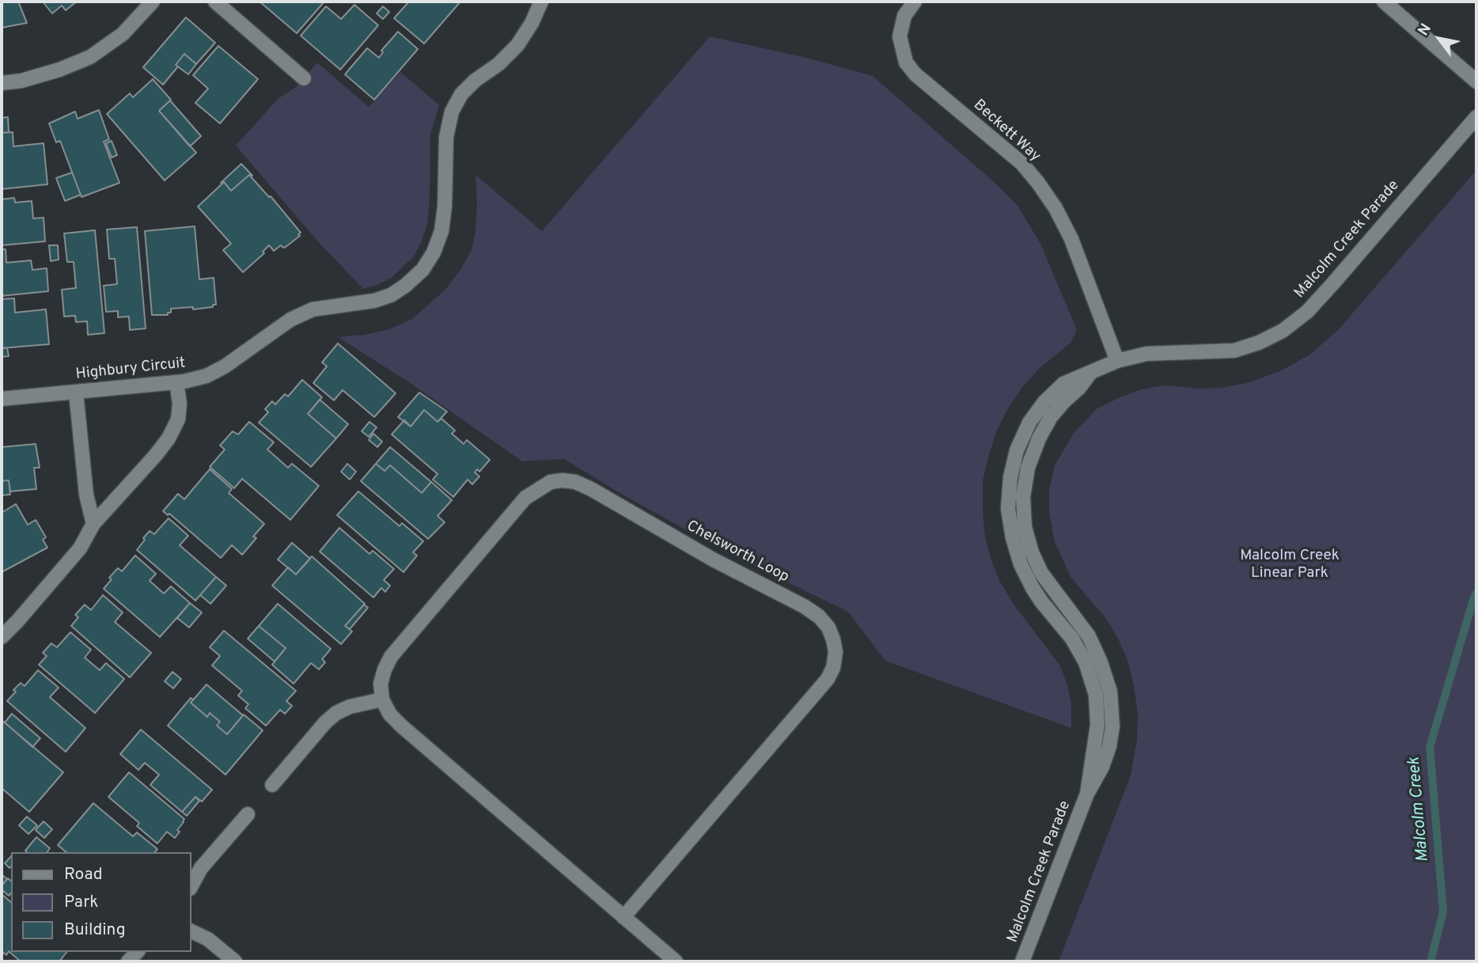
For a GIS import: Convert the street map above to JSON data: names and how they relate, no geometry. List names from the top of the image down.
{
  "streets": {
    "street": [
      "Beckett Way",
      "Malcolm Creek Parade",
      "Highbury Circuit",
      "Chelsworth Loop"
    ]
  },
  "crossings": [
    ["Beckett Way", "Malcolm Creek Parade"]
  ],
  "water": ["Malcolm Creek"],
  "parks": ["Malcolm Creek Linear Park"],
  "legend": ["Road", "Park", "Building"],
  "north": "top left"
}
